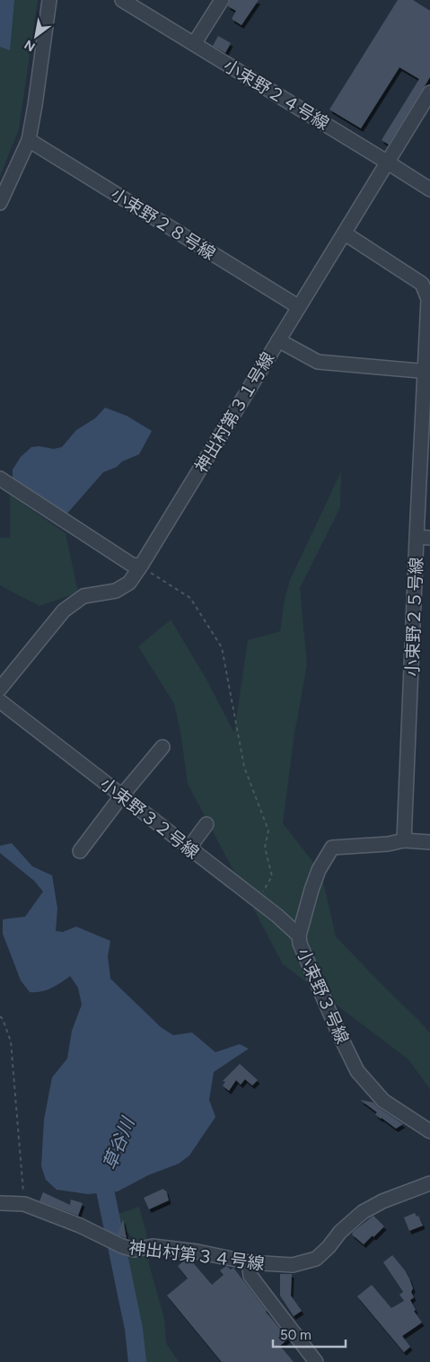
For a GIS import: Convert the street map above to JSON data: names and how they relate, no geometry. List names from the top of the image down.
{
  "streets": {
    "street": [
      "小束野２４号線",
      "小束野２８号線",
      "神出村第３１号線",
      "小束野２５号線",
      "小束野３２号線",
      "小束野３号線",
      "神出村第３４号線"
    ]
  },
  "crossings": [
    ["小束野２４号線", "神出村第３１号線"],
    ["小束野２８号線", "神出村第３１号線"],
    ["神出村第３１号線", "小束野２５号線"],
    ["小束野２５号線", "小束野３号線"],
    ["小束野３２号線", "小束野３号線"]
  ],
  "water": ["草谷川"],
  "scale_bar": "50 m",
  "north": "bottom left"
}
